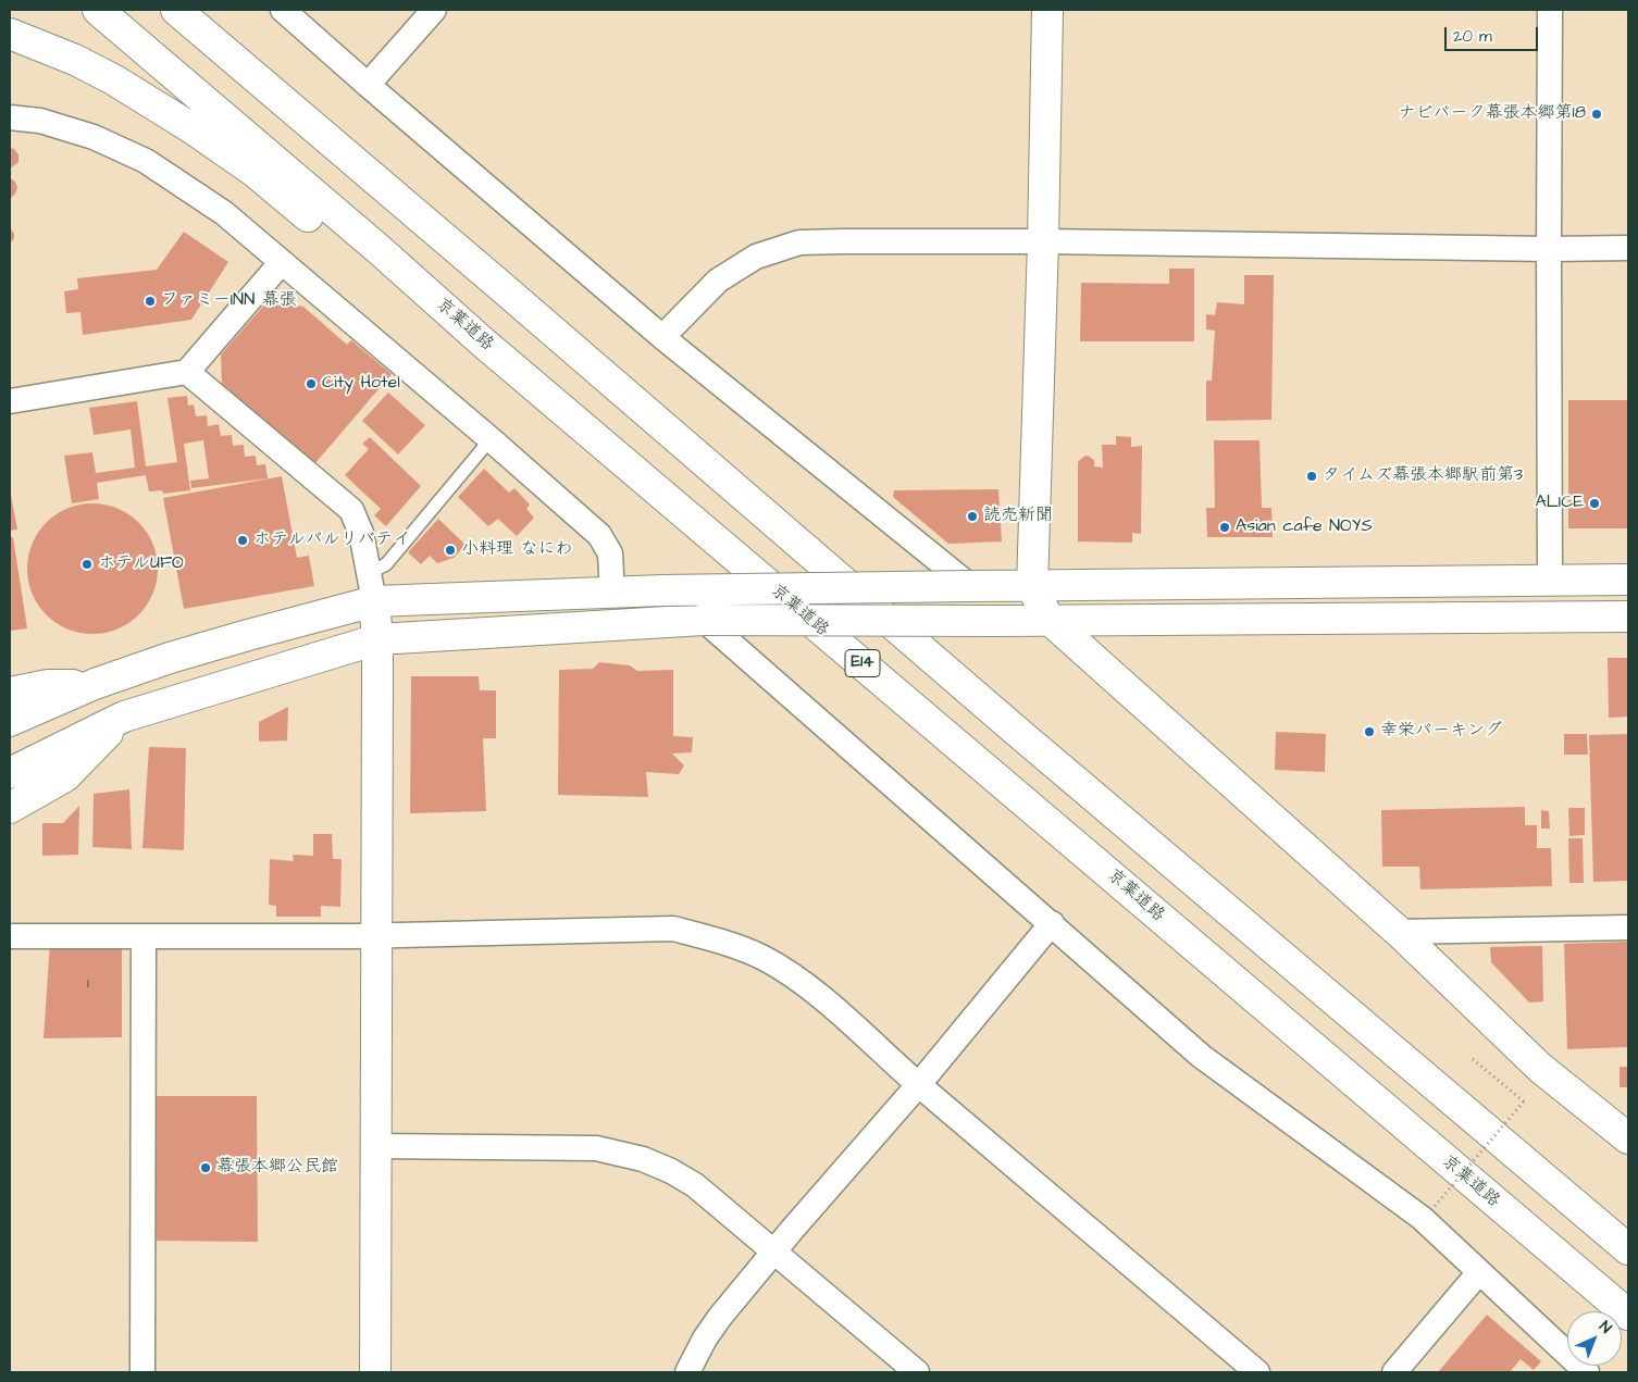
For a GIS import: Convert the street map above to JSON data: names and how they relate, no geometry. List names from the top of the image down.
{
  "streets": {
    "main road": ["京葉道路", "E14"]
  },
  "places": [
    "ナビパーク幕張本郷第18",
    "ファミーINN 幕張",
    "City Hotel",
    "タイムズ幕張本郷駅前第3",
    "ALICE",
    "読売新聞",
    "Asian cafe NOYS",
    "ホテルパルリバテイ",
    "小料理 なにわ",
    "ホテルUFO",
    "幸栄パーキング",
    "幕張本郷公民館"
  ],
  "house_numbers": ["1"],
  "scale_bar": "20 m",
  "north": "top right"
}
